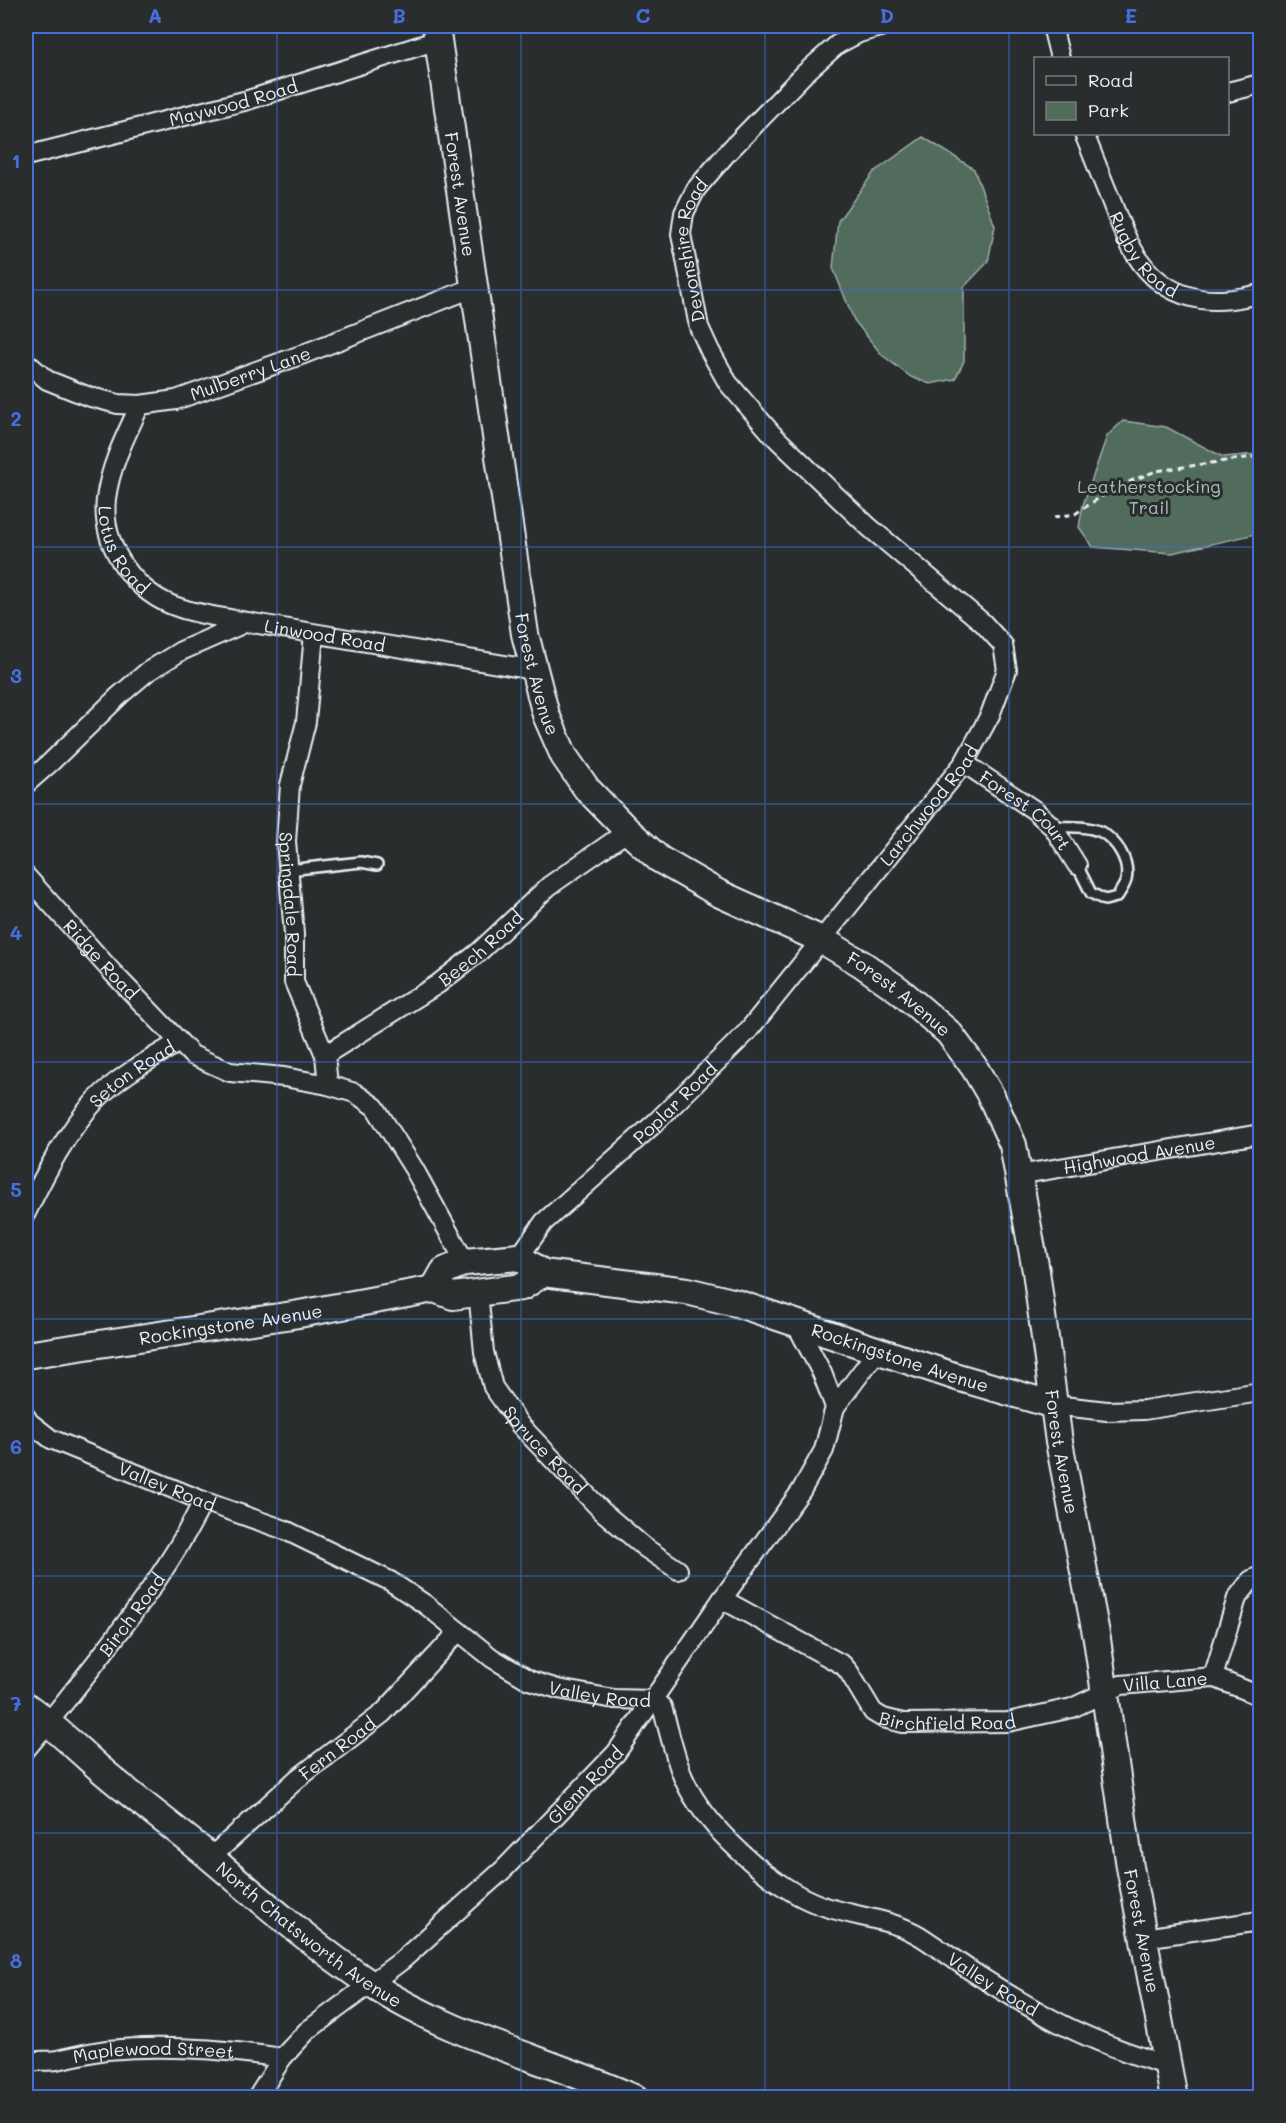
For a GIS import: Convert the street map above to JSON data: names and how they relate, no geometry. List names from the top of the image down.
{
  "streets": {
    "street": [
      "Maywood Road",
      "Forest Avenue",
      "Rugby Road",
      "Devonshire Road",
      "Mulberry Lane",
      "Lotus Road",
      "Linwood Road",
      "Larchwood Road",
      "Forest Court",
      "Springdale Road",
      "Beech Road",
      "Ridge Road",
      "Seton Road",
      "Poplar Road",
      "Highwood Avenue",
      "Rockingstone Avenue",
      "Spruce Road",
      "Valley Road",
      "Birch Road",
      "Villa Lane",
      "Birchfield Road",
      "Fern Road",
      "Glenn Road",
      "North Chatsworth Avenue",
      "Maplewood Street"
    ]
  },
  "crossings": [
    ["Maywood Road", "Forest Avenue"],
    ["Forest Avenue", "Mulberry Lane"],
    ["Forest Avenue", "Linwood Road"],
    ["Forest Avenue", "Larchwood Road"],
    ["Forest Avenue", "Beech Road"],
    ["Forest Avenue", "Poplar Road"],
    ["Forest Avenue", "Highwood Avenue"],
    ["Forest Avenue", "Rockingstone Avenue"],
    ["Forest Avenue", "Valley Road"],
    ["Forest Avenue", "Villa Lane"],
    ["Forest Avenue", "Birchfield Road"],
    ["Devonshire Road", "Larchwood Road"],
    ["Mulberry Lane", "Lotus Road"],
    ["Lotus Road", "Linwood Road"],
    ["Linwood Road", "Springdale Road"],
    ["Larchwood Road", "Forest Court"],
    ["Larchwood Road", "Poplar Road"],
    ["Springdale Road", "Beech Road"],
    ["Springdale Road", "Seton Road"],
    ["Ridge Road", "Seton Road"],
    ["Poplar Road", "Rockingstone Avenue"],
    ["Rockingstone Avenue", "Spruce Road"],
    ["Rockingstone Avenue", "Glenn Road"],
    ["Valley Road", "Birch Road"],
    ["Valley Road", "Fern Road"],
    ["Valley Road", "Glenn Road"],
    ["Birch Road", "North Chatsworth Avenue"],
    ["Villa Lane", "Birchfield Road"],
    ["Birchfield Road", "Glenn Road"],
    ["Fern Road", "North Chatsworth Avenue"],
    ["Glenn Road", "North Chatsworth Avenue"],
    ["Glenn Road", "Maplewood Street"]
  ],
  "parks": ["Leatherstocking Trail"],
  "legend": ["Road", "Park"],
  "grid": {
    "columns": [
      "A",
      "B",
      "C",
      "D",
      "E"
    ],
    "rows": [
      "1",
      "2",
      "3",
      "4",
      "5",
      "6",
      "7",
      "8"
    ]
  }
}
